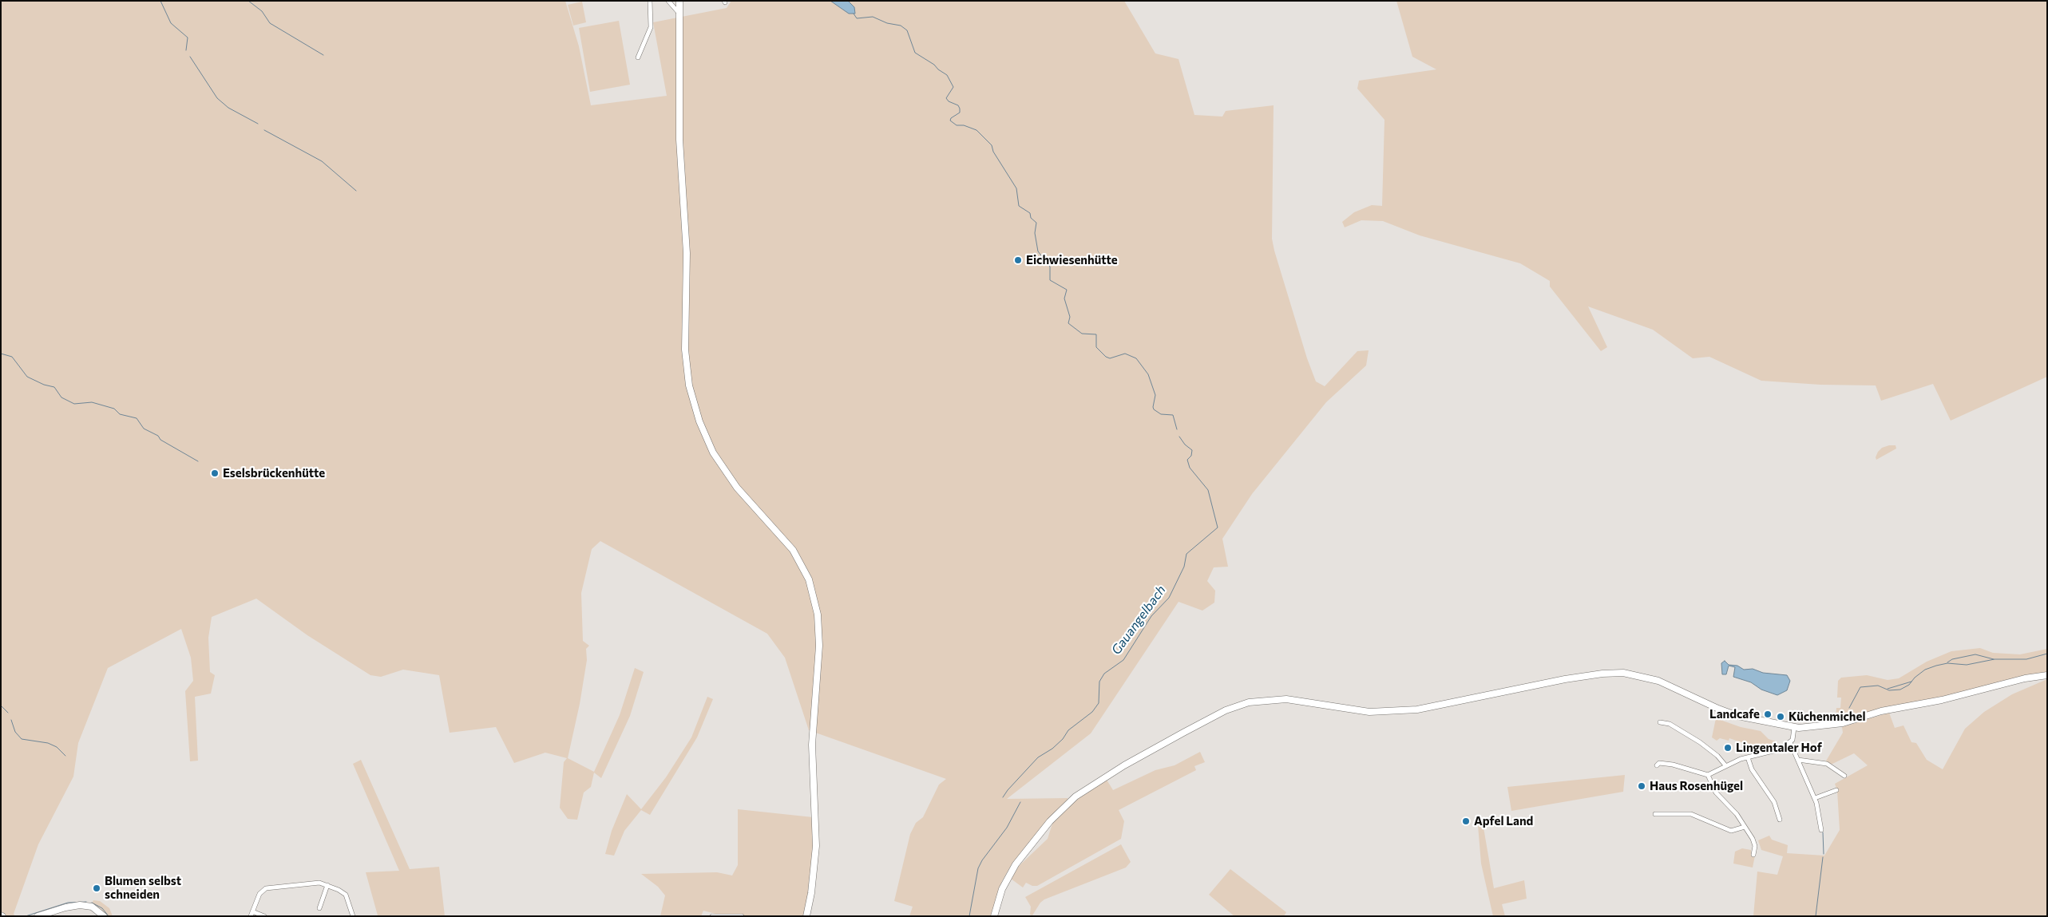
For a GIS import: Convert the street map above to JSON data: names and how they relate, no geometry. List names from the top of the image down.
{
  "water": ["Gauangelbach"],
  "places": [
    "Eichwiesenhütte",
    "Eselsbrückenhütte",
    "Landcafe",
    "Küchenmichel",
    "Lingentaler Hof",
    "Haus Rosenhügel",
    "Apfel Land",
    "Blumen selbst schneiden"
  ]
}
